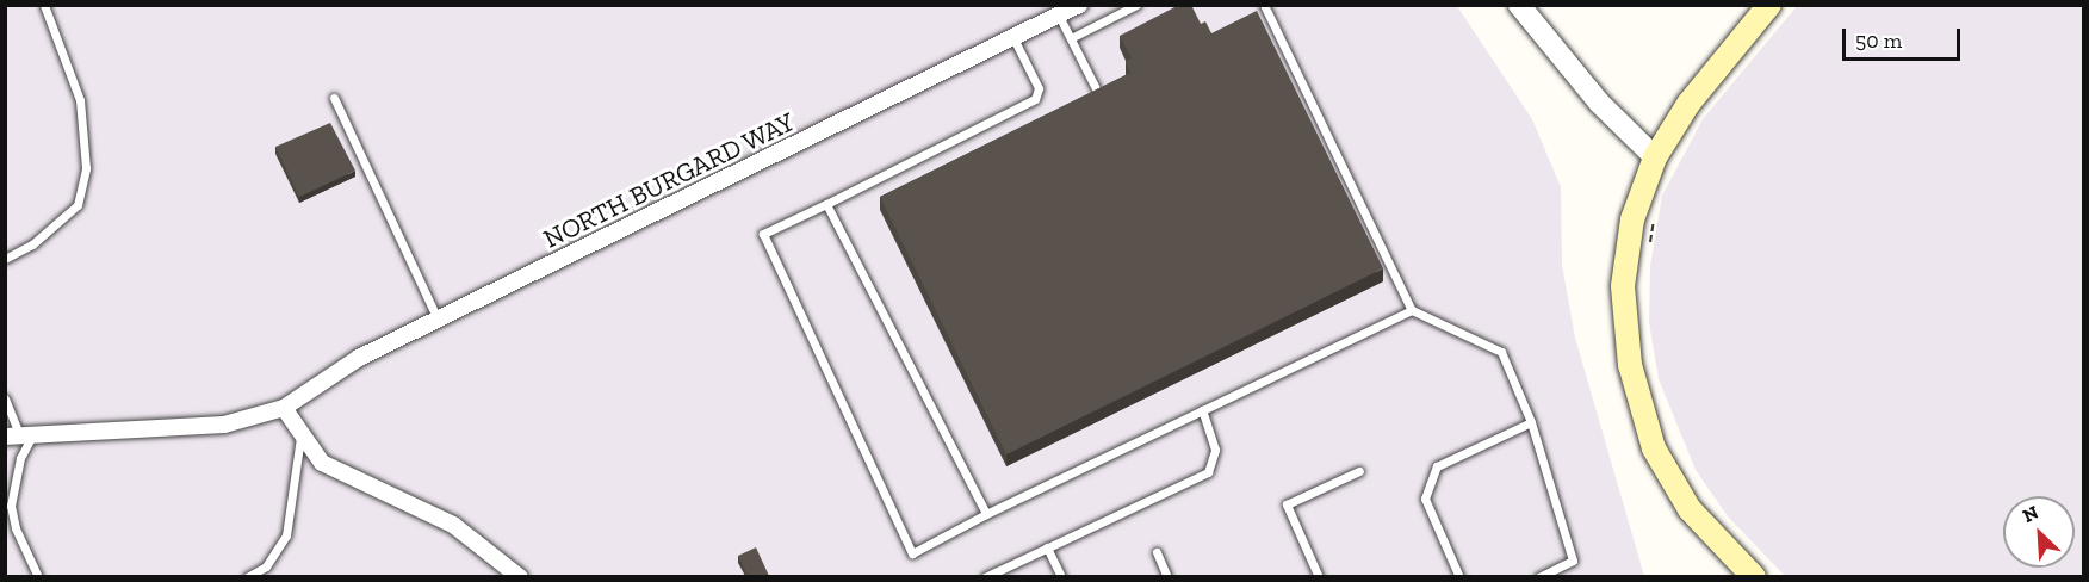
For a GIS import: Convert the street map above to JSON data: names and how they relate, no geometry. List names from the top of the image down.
{
  "streets": {
    "street": ["NORTH BURGARD WAY"]
  },
  "scale_bar": "50 m",
  "north": "top left"
}
